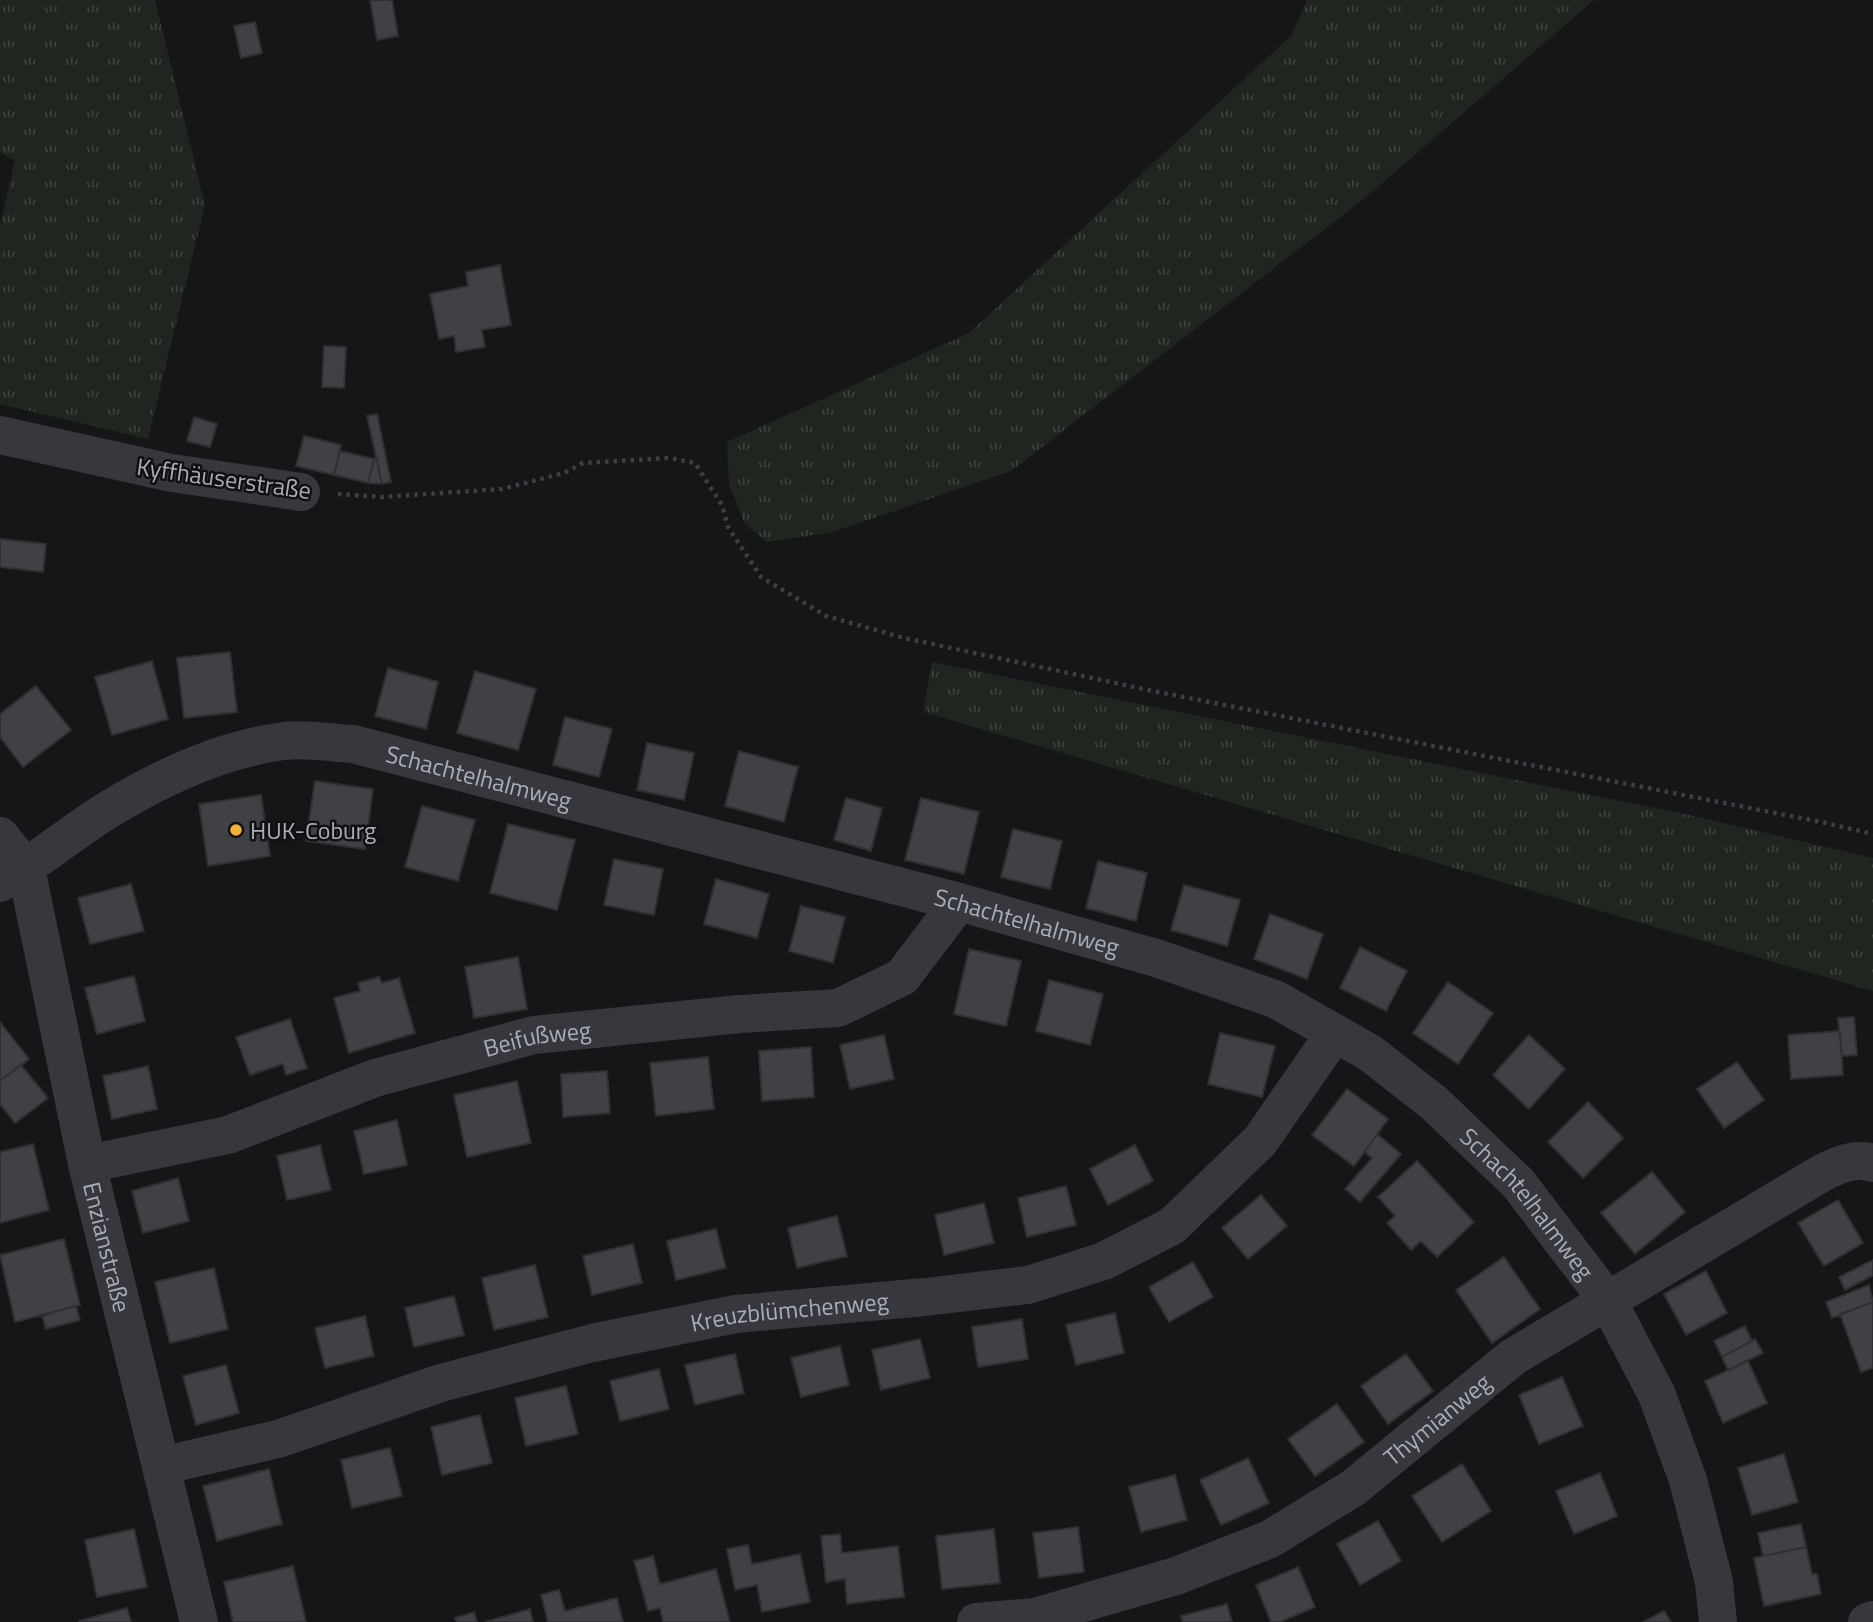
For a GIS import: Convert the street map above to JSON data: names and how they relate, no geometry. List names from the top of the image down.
{
  "streets": {
    "street": [
      "Kyffhäuserstraße",
      "Schachtelhalmweg",
      "Beifußweg",
      "Enzianstraße",
      "Kreuzblümchenweg",
      "Thymianweg"
    ]
  },
  "crossings": [
    ["Schachtelhalmweg", "Beifußweg"],
    ["Schachtelhalmweg", "Enzianstraße"],
    ["Schachtelhalmweg", "Kreuzblümchenweg"],
    ["Schachtelhalmweg", "Thymianweg"],
    ["Beifußweg", "Enzianstraße"],
    ["Enzianstraße", "Kreuzblümchenweg"]
  ],
  "places": ["HUK-Coburg"]
}
